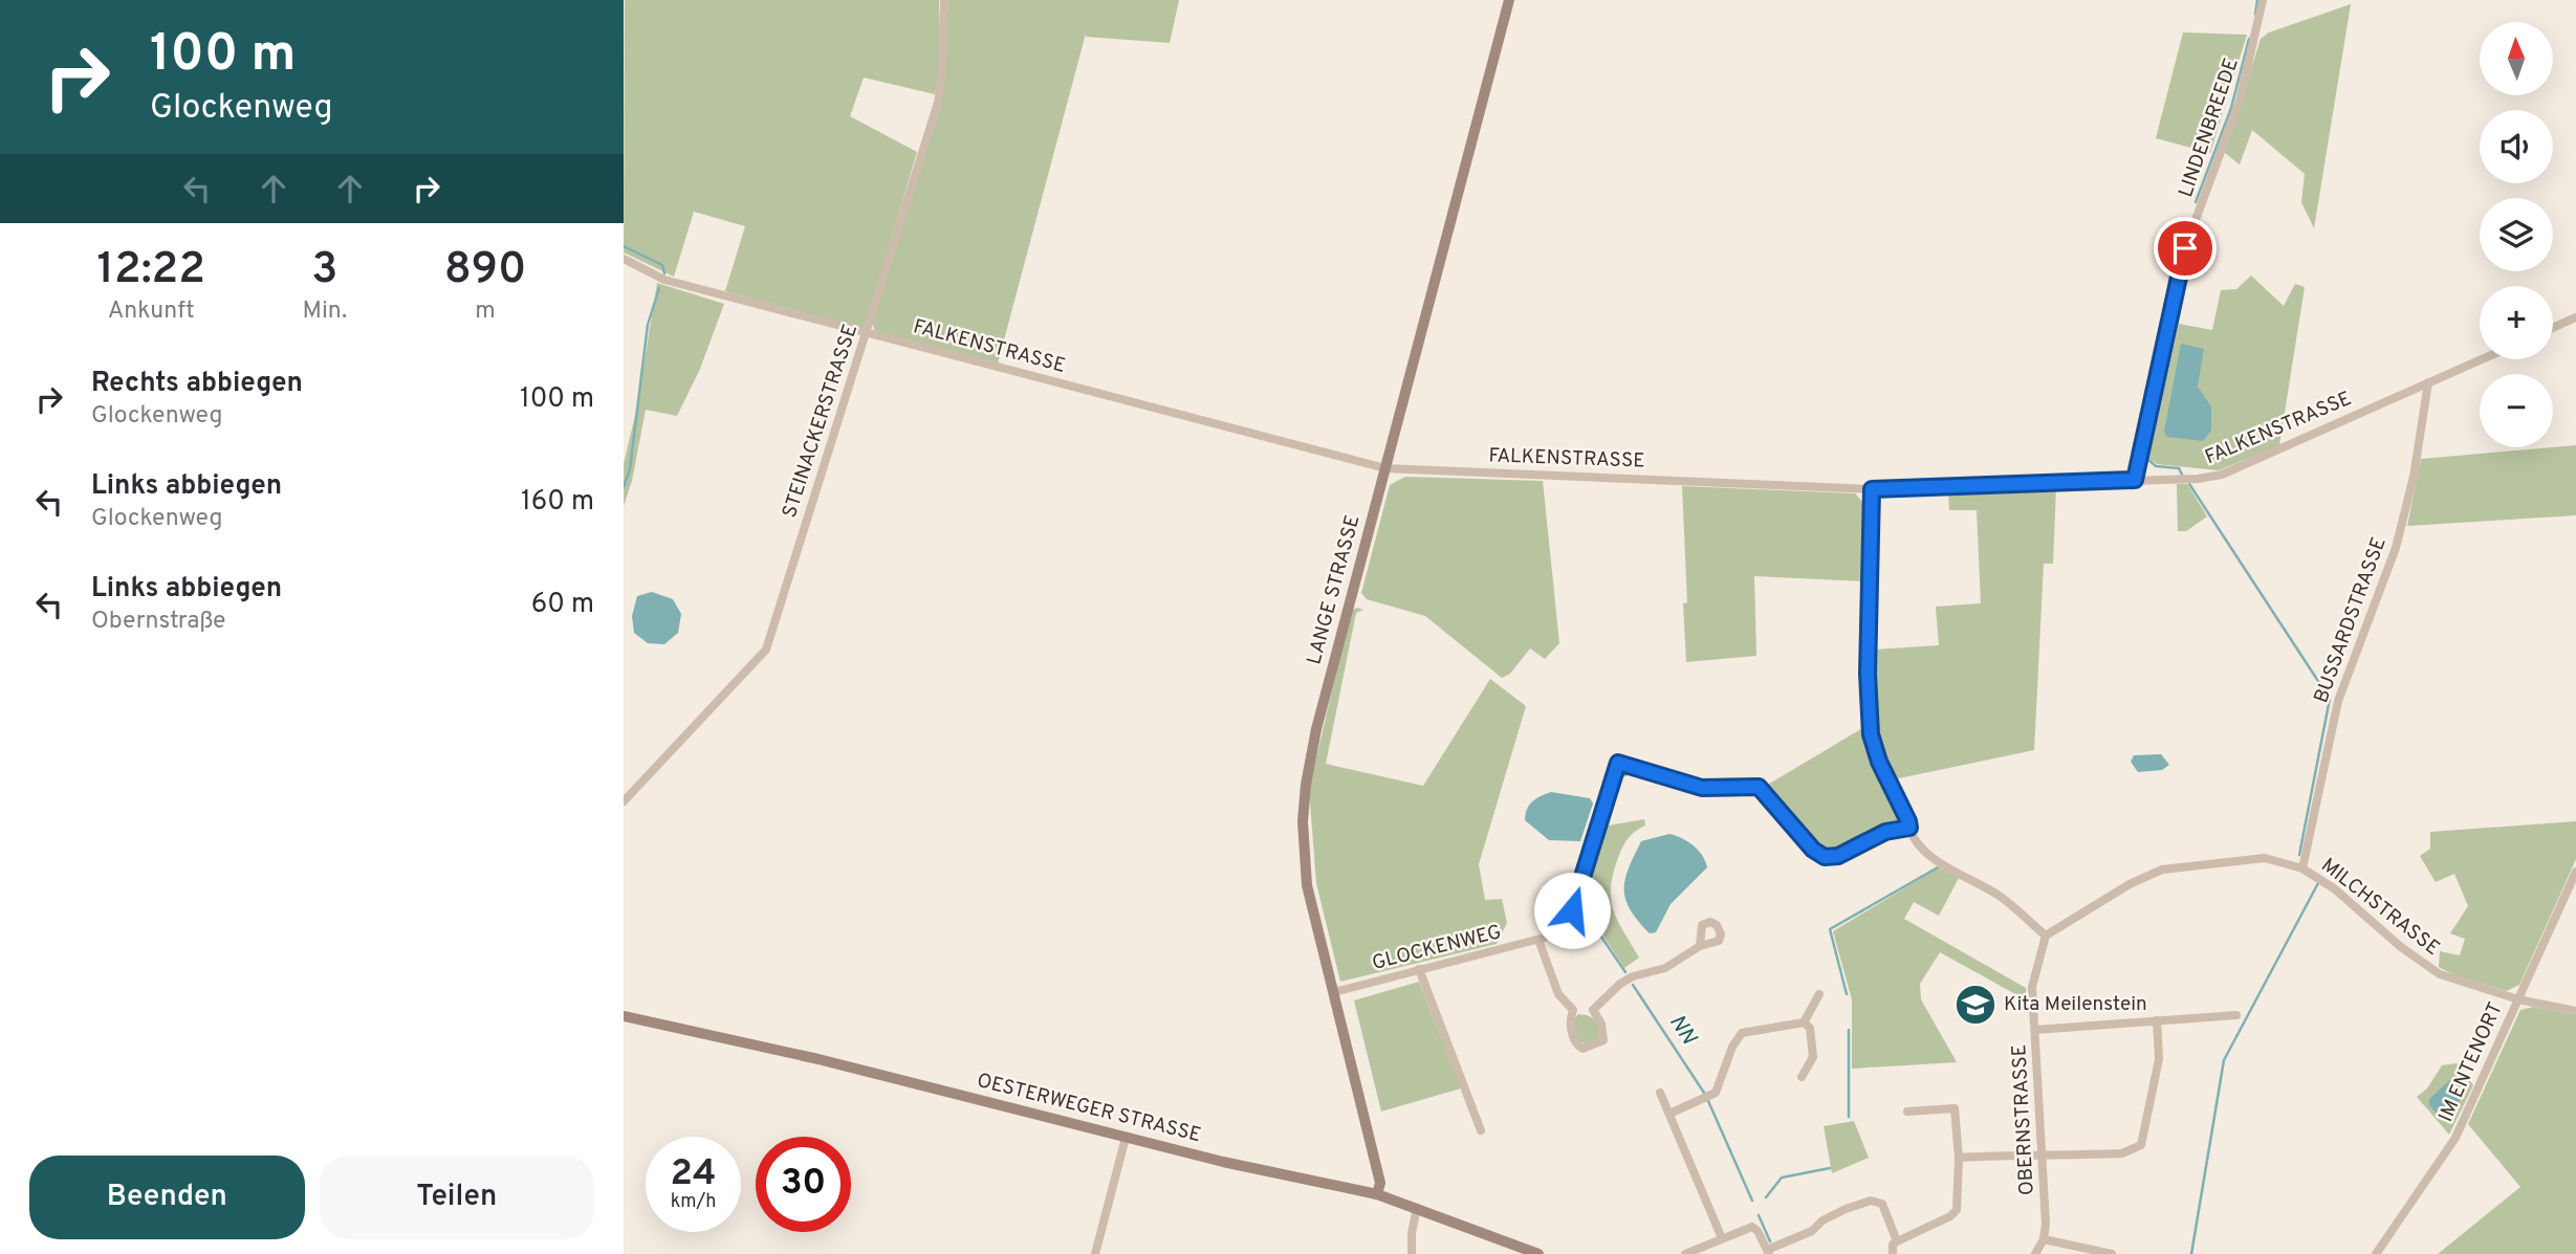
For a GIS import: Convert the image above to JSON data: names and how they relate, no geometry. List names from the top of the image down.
{
  "streets": {
    "street": [
      "LINDENBREEDE",
      "FALKENSTRASSE",
      "STEINACKERSTRASSE",
      "LANGE STRASSE",
      "BUSSARDSTRASSE",
      "MILCHSTRASSE",
      "GLOCKENWEG",
      "IM ENTENORT",
      "OESTERWEGER STRASSE",
      "OBERNSTRASSE"
    ]
  },
  "crossings": [
    ["LINDENBREEDE", "FALKENSTRASSE"],
    ["FALKENSTRASSE", "STEINACKERSTRASSE"],
    ["FALKENSTRASSE", "LANGE STRASSE"],
    ["FALKENSTRASSE", "BUSSARDSTRASSE"],
    ["LANGE STRASSE", "GLOCKENWEG"],
    ["LANGE STRASSE", "OESTERWEGER STRASSE"],
    ["BUSSARDSTRASSE", "MILCHSTRASSE"],
    ["MILCHSTRASSE", "IM ENTENORT"],
    ["MILCHSTRASSE", "OBERNSTRASSE"]
  ],
  "water": ["NN"],
  "places": {
    "school or university": ["Kita Meilenstein"]
  },
  "north": "top",
  "page": {
    "turn": ["100 m", "Glockenweg"],
    "map_buttons": ["+", "−"],
    "eta": [
      "12:22",
      "Ankunft",
      "3",
      "Min.",
      "890",
      "m"
    ],
    "list": [
      {
        "name": "Rechts abbiegen",
        "note": "Glockenweg",
        "value": "100 m"
      },
      {
        "name": "Links abbiegen",
        "note": "Glockenweg",
        "value": "160 m"
      },
      {
        "name": "Links abbiegen",
        "note": "Obernstraße",
        "value": "60 m"
      }
    ],
    "speed": "24 km/h",
    "limit": "30",
    "buttons": ["Beenden", "Teilen"]
  }
}
